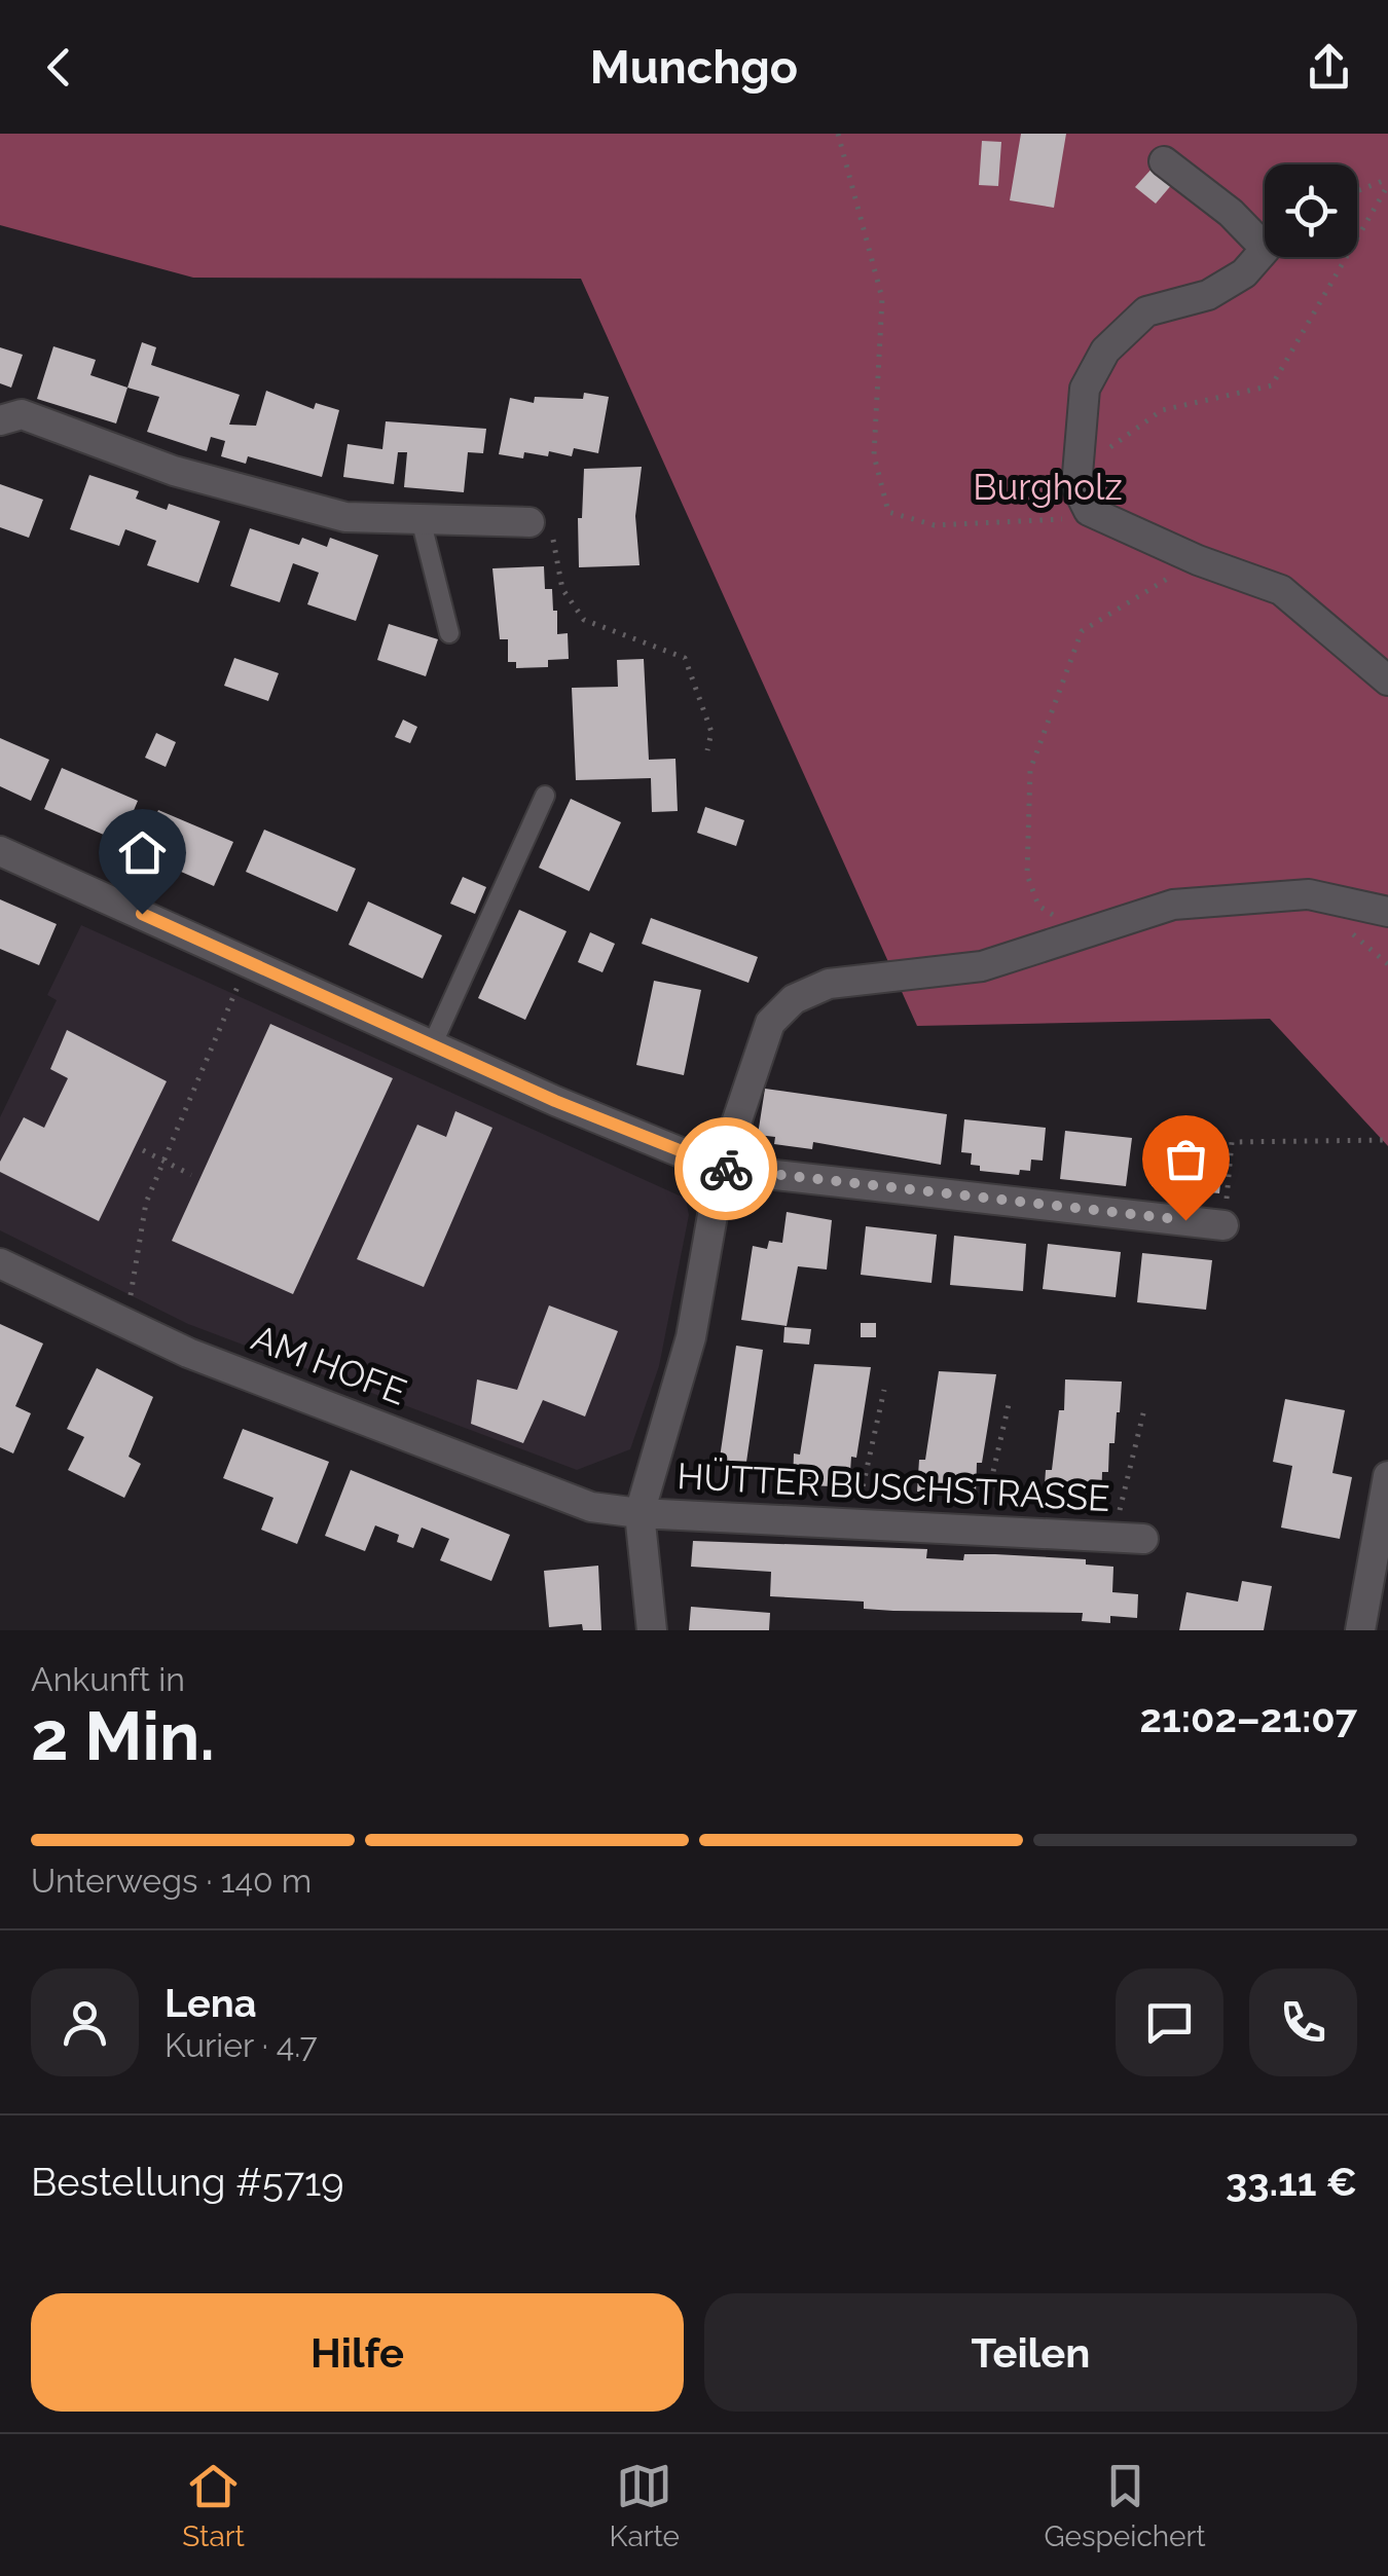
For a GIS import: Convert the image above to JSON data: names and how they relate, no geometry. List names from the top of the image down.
{
  "streets": {
    "street": ["AM HOFE", "HÜTTER BUSCHSTRASSE"]
  },
  "crossings": [
    ["AM HOFE", "HÜTTER BUSCHSTRASSE"]
  ],
  "parks": ["Burgholz"],
  "page": {
    "header": "Munchgo",
    "heading": ["2 Min.", "Ankunft in", "21:02–21:07"],
    "panel": [
      "Lena",
      "Kurier · 4.7",
      "Bestellung #5719",
      "33.11 €"
    ],
    "bar": "Unterwegs · 140 m",
    "buttons": ["Hilfe", "Teilen"],
    "tabs": ["Start", "Karte", "Gespeichert"]
  }
}
